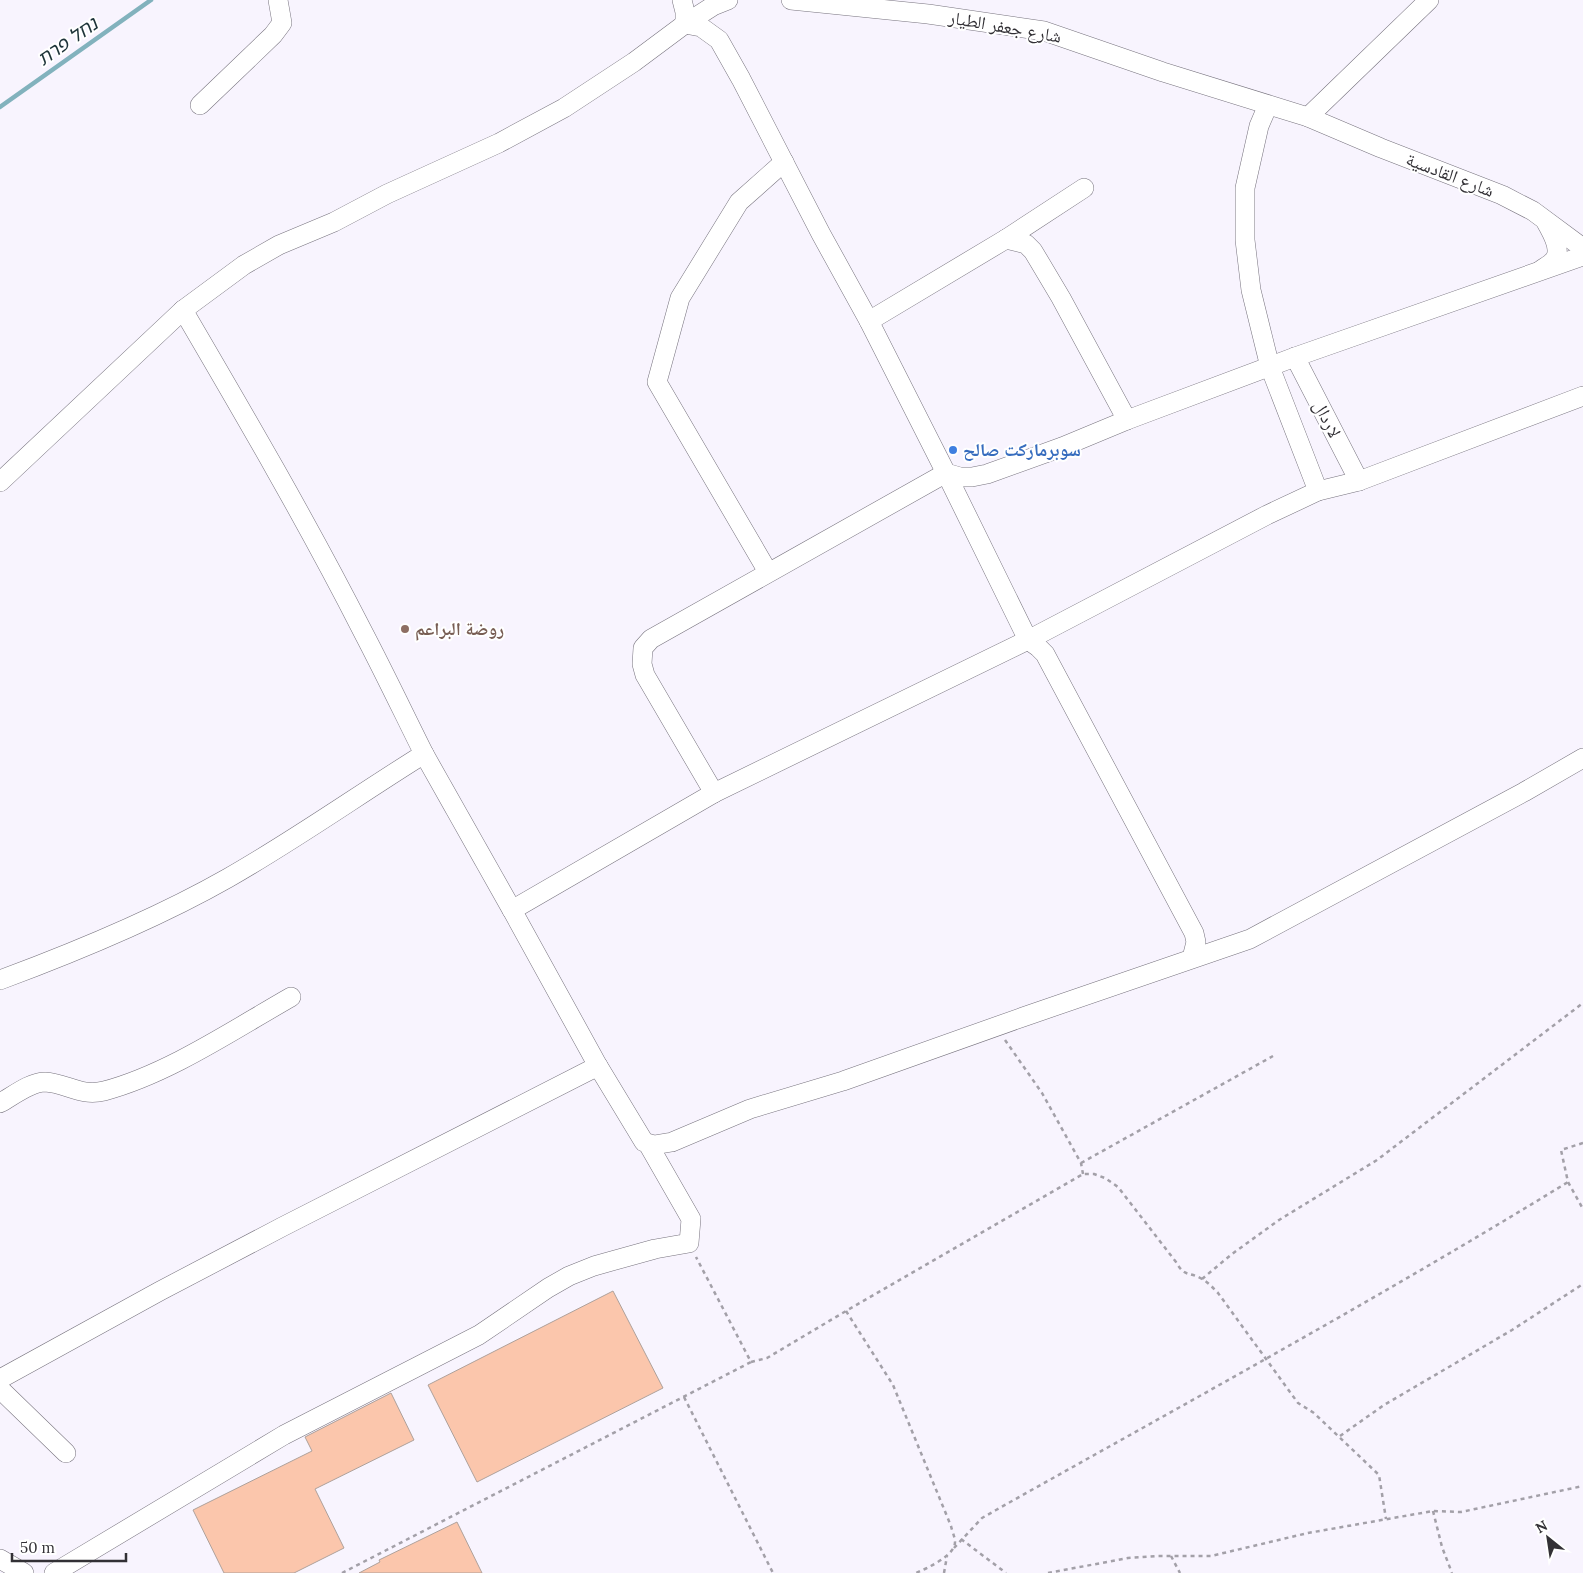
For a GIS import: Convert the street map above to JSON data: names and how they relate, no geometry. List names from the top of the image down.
{
  "streets": {
    "street": ["شارع جعفر الطيار", "شارع القادسية", "لاردال"]
  },
  "crossings": [
    ["شارع جعفر الطيار", "شارع القادسية"]
  ],
  "water": ["נחל פרת"],
  "places": ["سوبرماركت صالح", "روضة البراعم"],
  "scale_bar": "50 m",
  "north": "top left"
}
